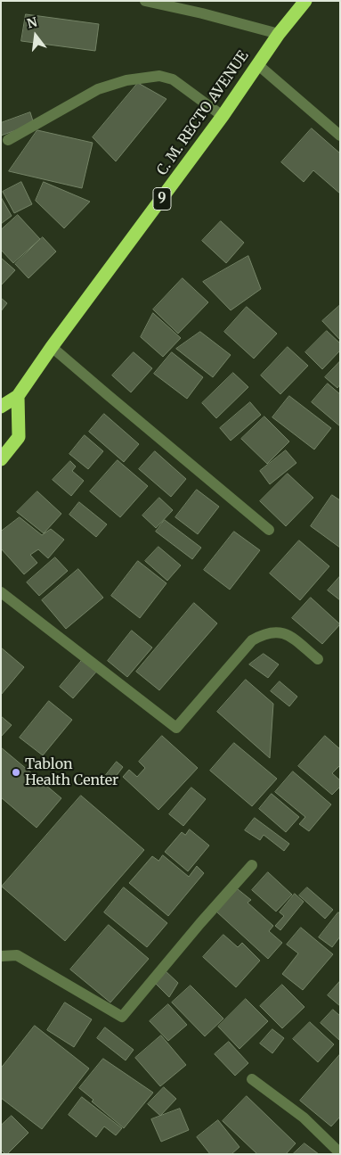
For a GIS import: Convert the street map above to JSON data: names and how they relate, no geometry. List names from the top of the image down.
{
  "streets": {
    "highway": ["C. M. RECTO AVENUE", "9"]
  },
  "places": ["Tablon Health Center"],
  "north": "top"
}
